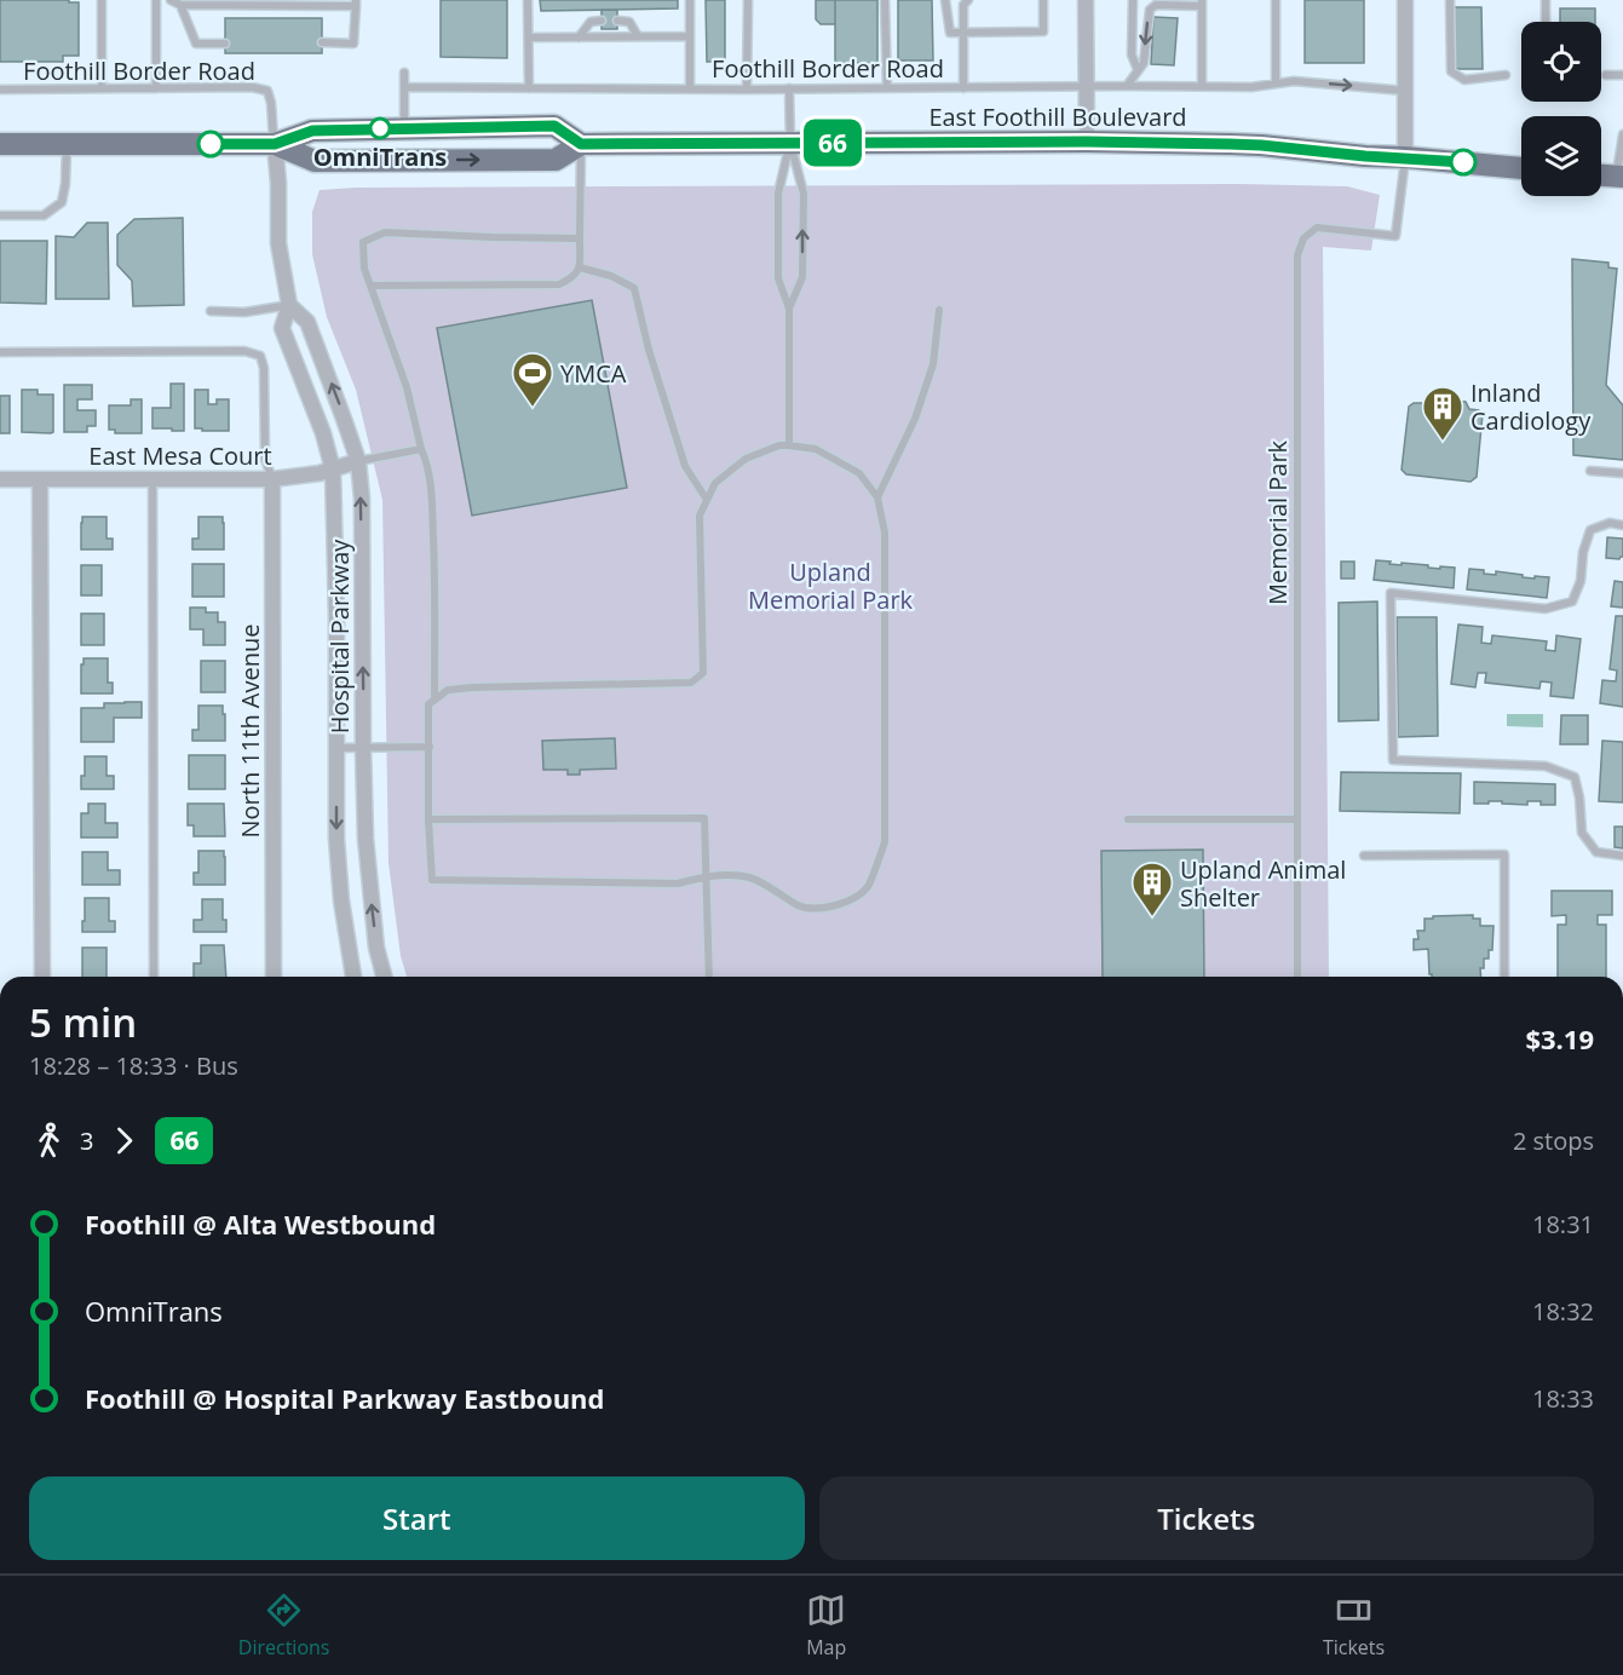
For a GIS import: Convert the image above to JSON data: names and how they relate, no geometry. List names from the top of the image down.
{
  "streets": {
    "main road": ["East Foothill Boulevard"],
    "street": ["East Mesa Court", "Hospital Parkway", "North 11th Avenue"],
    "lane": ["Foothill Border Road", "Memorial Park"]
  },
  "crossings": [
    ["Foothill Border Road", "East Foothill Boulevard"],
    ["Foothill Border Road", "Hospital Parkway"],
    ["East Foothill Boulevard", "Memorial Park"],
    ["East Foothill Boulevard", "Hospital Parkway"],
    ["East Mesa Court", "Hospital Parkway"],
    ["East Mesa Court", "North 11th Avenue"]
  ],
  "parks": ["Upland Memorial Park"],
  "places": {
    "other": ["OmniTrans"],
    "sports": ["YMCA"],
    "building": ["Inland Cardiology", "Upland Animal Shelter"]
  },
  "lines": ["bus line 66"],
  "page": {
    "on_map": "66",
    "heading": ["5 min", "18:28 – 18:33 · Bus", "$3.19"],
    "legs": ["3", "66", "2 stops"],
    "list": [
      {
        "name": "Foothill @ Alta Westbound",
        "value": "18:31"
      },
      {
        "name": "OmniTrans",
        "value": "18:32"
      },
      {
        "name": "Foothill @ Hospital Parkway Eastbound",
        "value": "18:33"
      }
    ],
    "buttons": ["Start", "Tickets"],
    "tabs": ["Directions", "Map", "Tickets"]
  }
}
